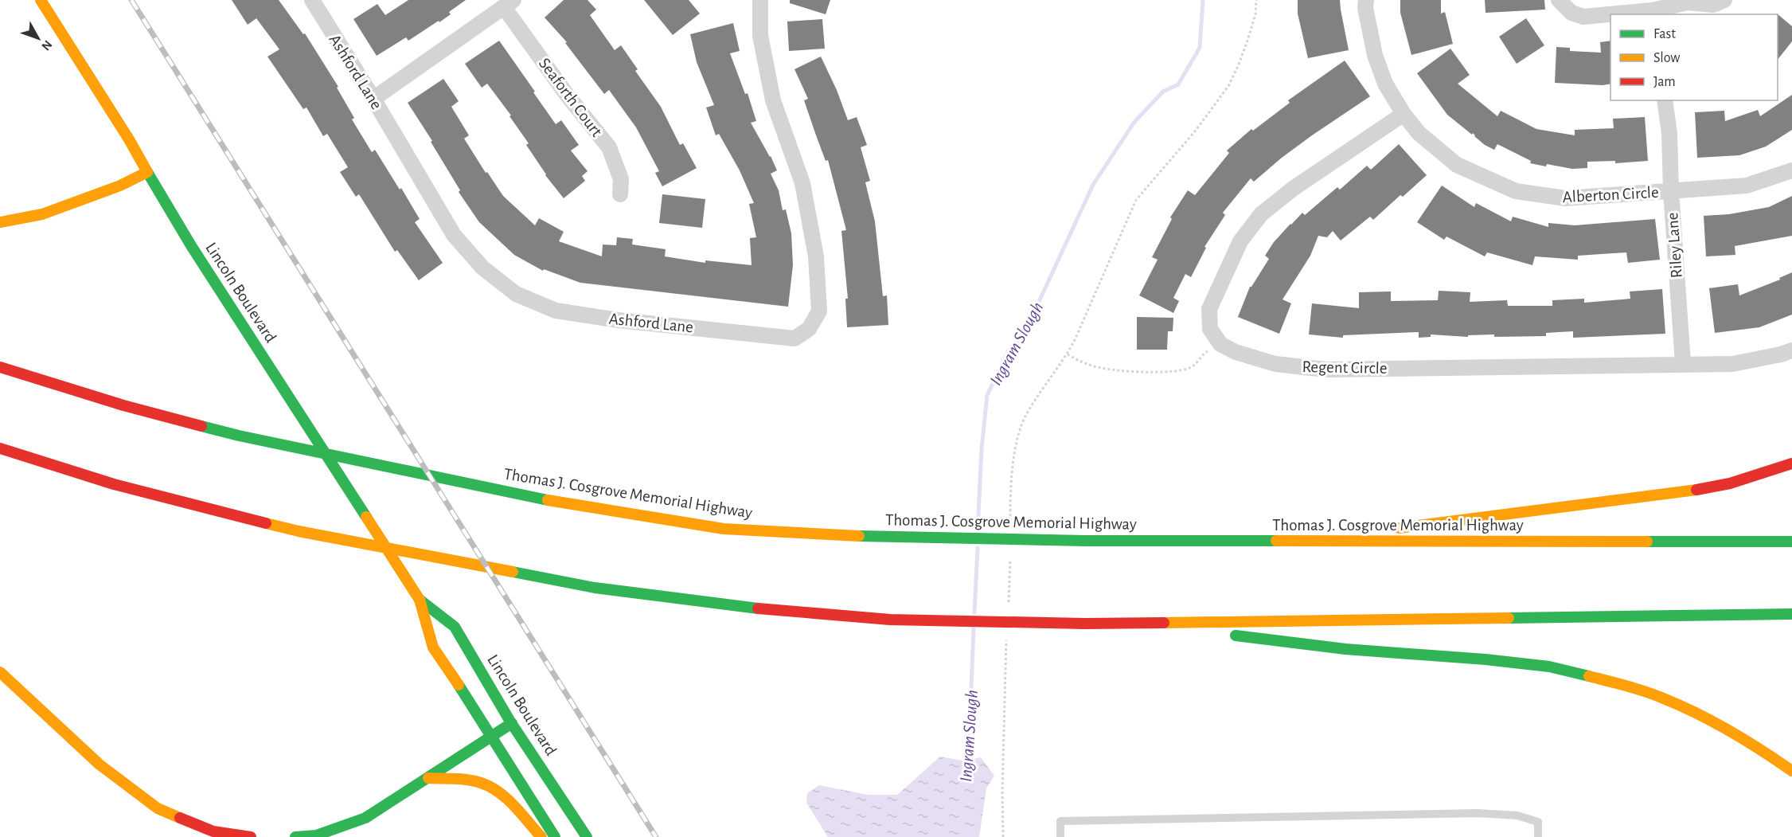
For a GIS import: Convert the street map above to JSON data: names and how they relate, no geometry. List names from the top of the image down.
{
  "streets": {
    "main road": ["Lincoln Boulevard", "Thomas J. Cosgrove Memorial Highway"],
    "street": [
      "Ashford Lane",
      "Seaforth Court",
      "Alberton Circle",
      "Riley Lane",
      "Regent Circle"
    ]
  },
  "crossings": [
    ["Alberton Circle", "Riley Lane"],
    ["Riley Lane", "Regent Circle"]
  ],
  "water": ["Ingram Slough"],
  "legend": ["Fast", "Slow", "Jam"],
  "north": "bottom right"
}
